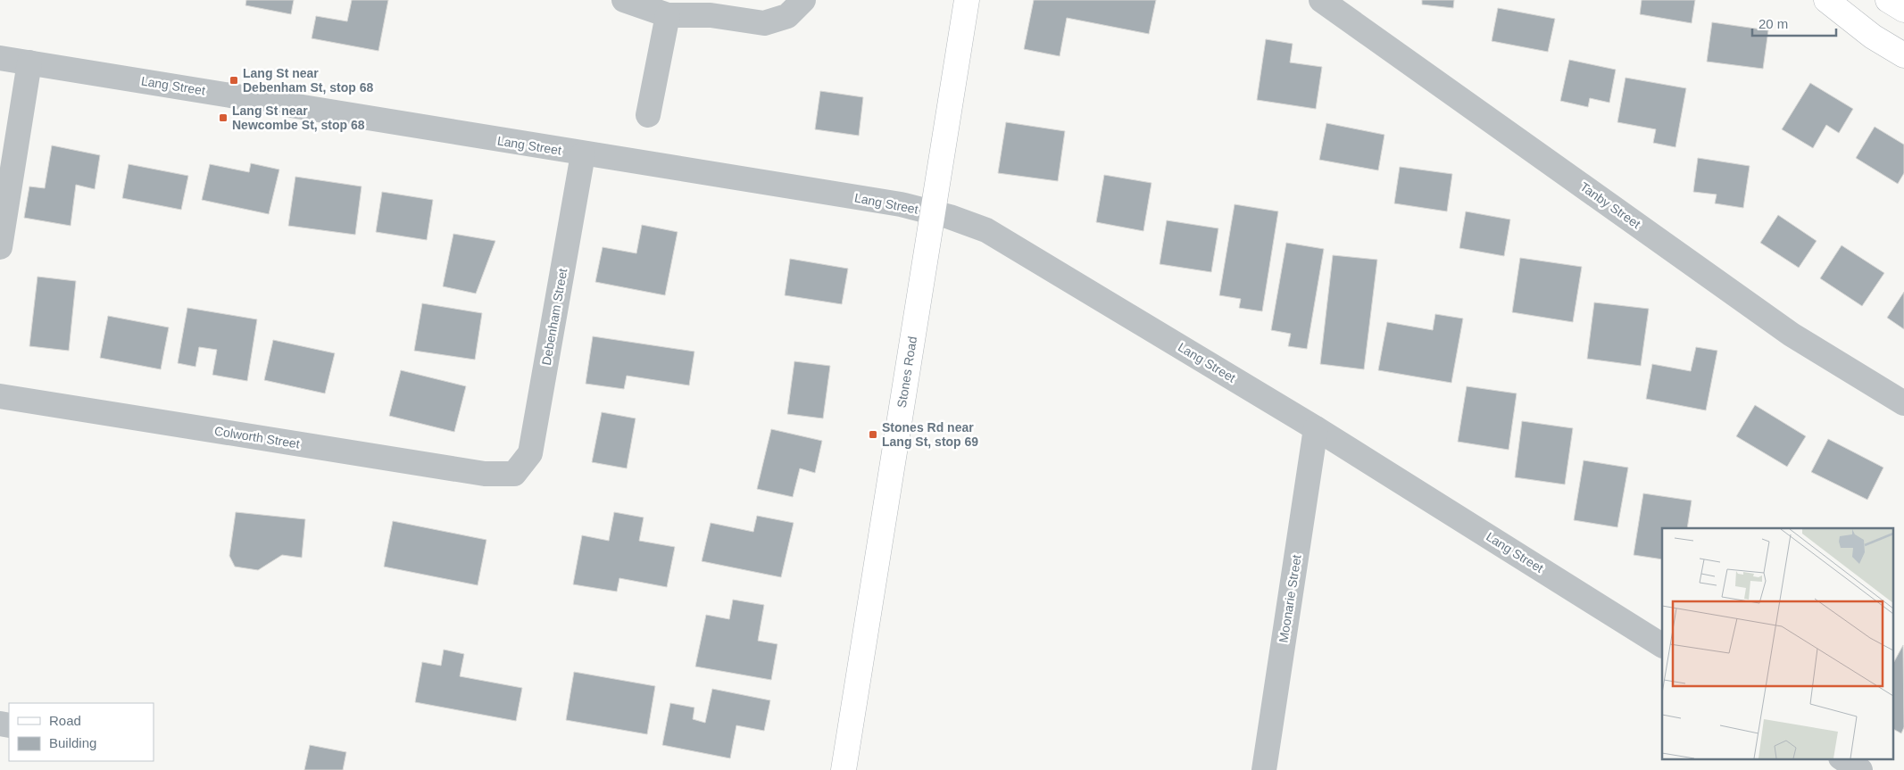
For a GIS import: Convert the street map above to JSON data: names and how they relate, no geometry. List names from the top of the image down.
{
  "streets": {
    "street": [
      "Lang Street",
      "Tanby Street",
      "Debenham Street",
      "Stones Road",
      "Colworth Street",
      "Moonarie Street"
    ]
  },
  "crossings": [
    ["Lang Street", "Debenham Street"],
    ["Lang Street", "Stones Road"],
    ["Lang Street", "Moonarie Street"],
    ["Debenham Street", "Colworth Street"]
  ],
  "places": {
    "transit": ["Lang St near Debenham St, stop 68", "Lang St near Newcombe St, stop 68", "Stones Rd near Lang St, stop 69"]
  },
  "legend": ["Road", "Building"],
  "scale_bar": "20 m"
}
